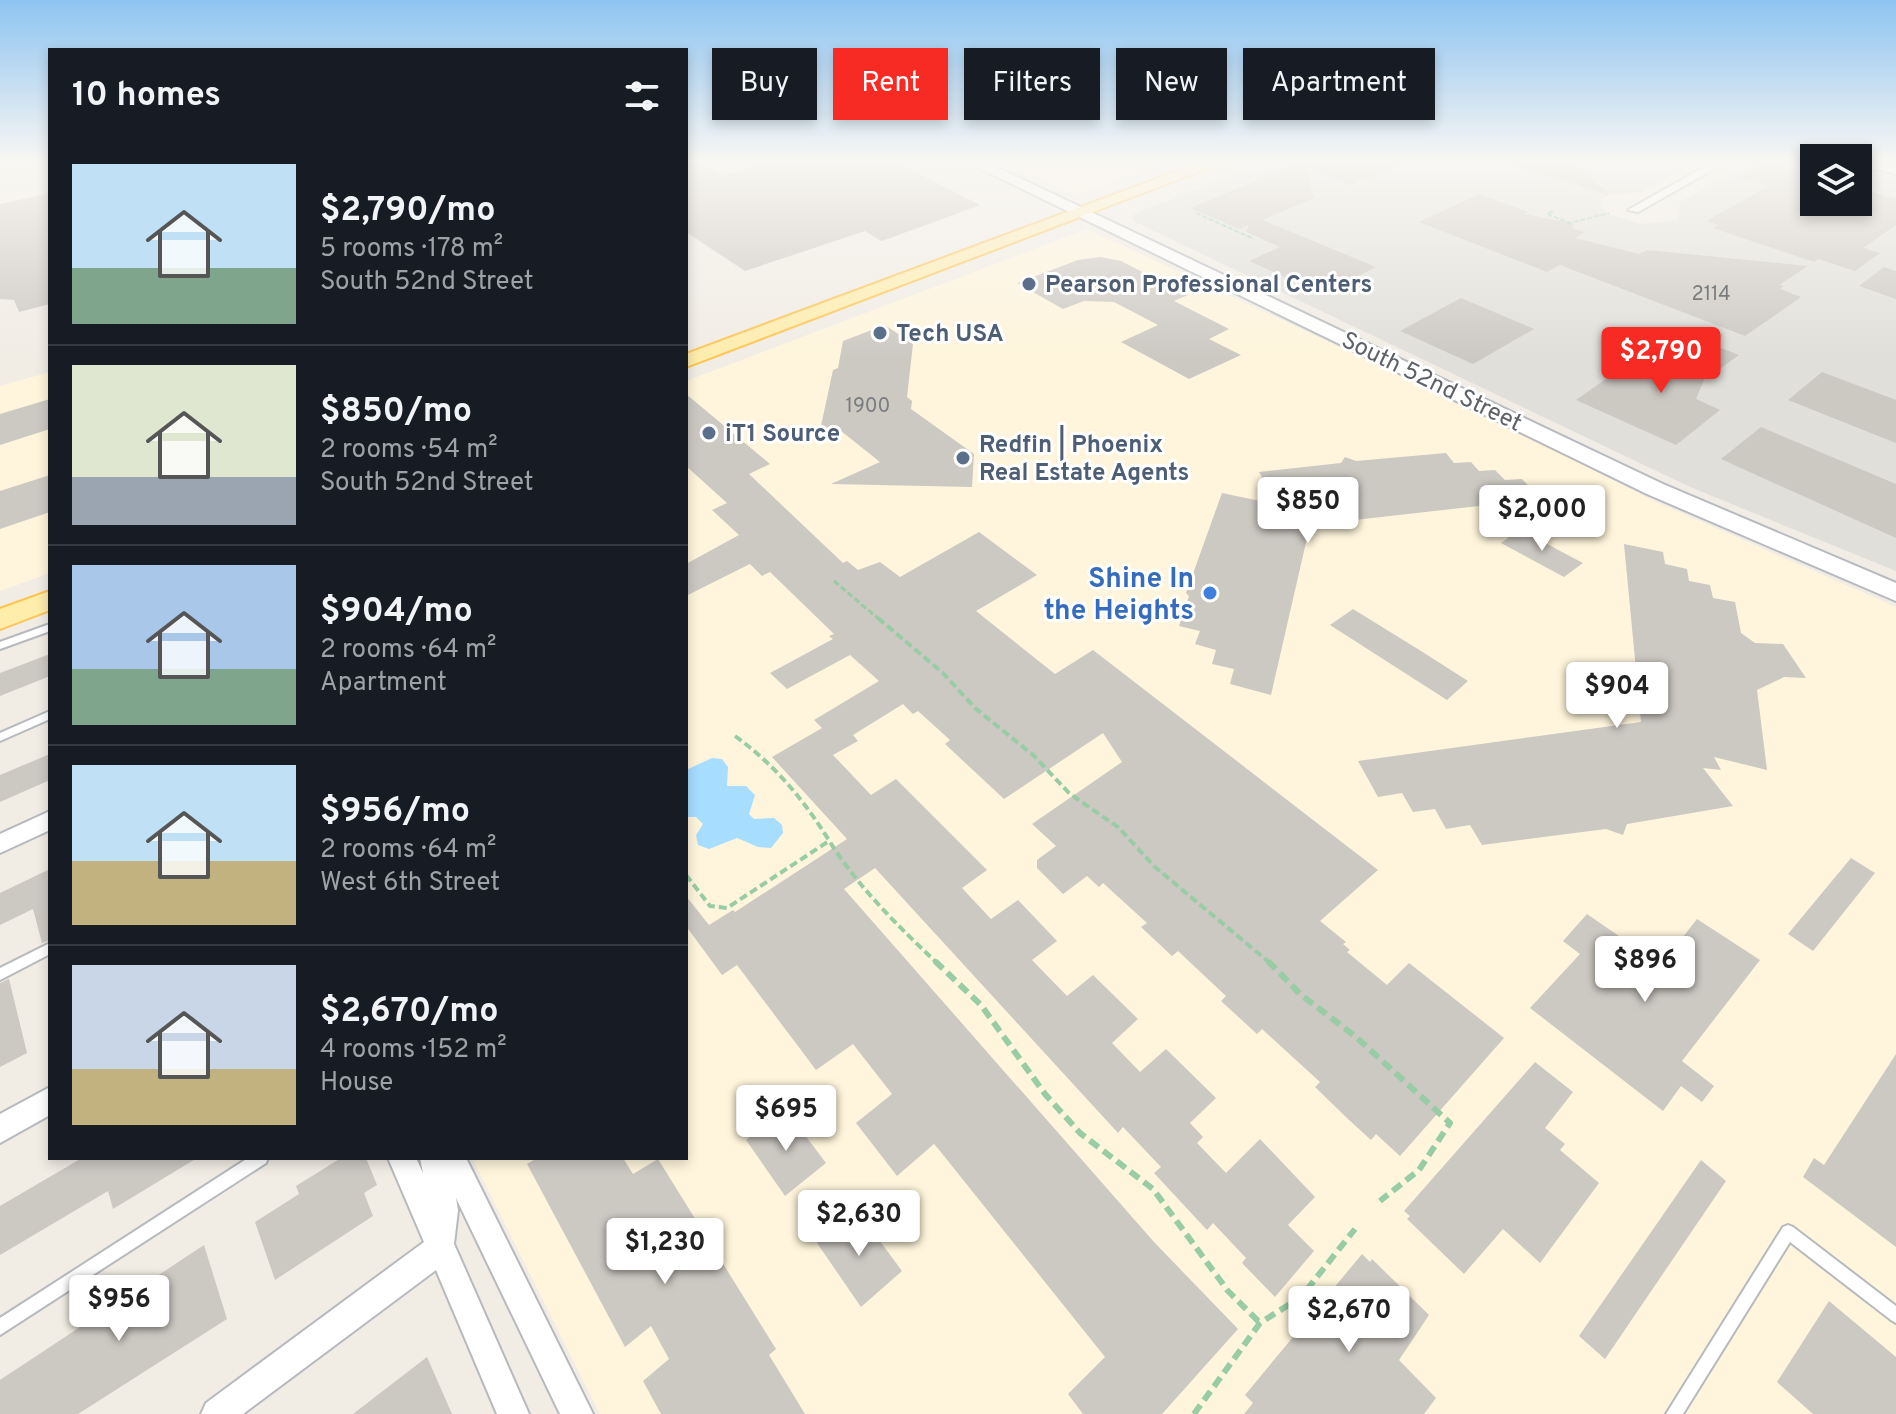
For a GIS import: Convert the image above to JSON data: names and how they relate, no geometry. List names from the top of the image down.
{
  "streets": {
    "main road": ["South 52nd Street"]
  },
  "places": [
    "Pearson Professional Centers",
    "Tech USA",
    "iT1 Source",
    "Redfin | Phoenix Real Estate Agents",
    "Shine In the Heights"
  ],
  "house_numbers": ["2114", "1900"],
  "page": {
    "chip": [
      "Buy",
      "Rent",
      "Filters",
      "New",
      "Apartment"
    ],
    "heading": "10 homes",
    "list": [
      {
        "name": "$2,790/mo",
        "note": "5 rooms · 178 m² · South 52nd Street"
      },
      {
        "name": "$850/mo",
        "note": "2 rooms · 54 m² · South 52nd Street"
      },
      {
        "name": "$904/mo",
        "note": "2 rooms · 64 m² · Apartment"
      },
      {
        "name": "$956/mo",
        "note": "2 rooms · 64 m² · West 6th Street"
      },
      {
        "name": "$2,670/mo",
        "note": "4 rooms · 152 m² · House"
      }
    ],
    "price": [
      "$2,790",
      "$850",
      "$2,000",
      "$904",
      "$896",
      "$695",
      "$2,630",
      "$1,230",
      "$956",
      "$2,670"
    ]
  }
}
